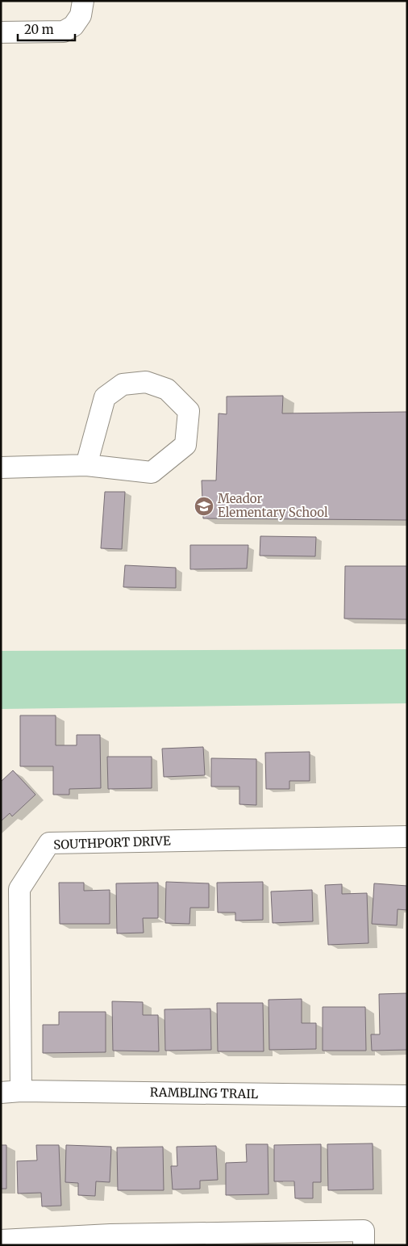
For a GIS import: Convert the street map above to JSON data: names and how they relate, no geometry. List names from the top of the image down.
{
  "streets": {
    "street": ["SOUTHPORT DRIVE", "RAMBLING TRAIL"]
  },
  "crossings": [
    ["SOUTHPORT DRIVE", "RAMBLING TRAIL"]
  ],
  "places": {
    "school or university": ["Meador Elementary School"]
  },
  "scale_bar": "20 m"
}
